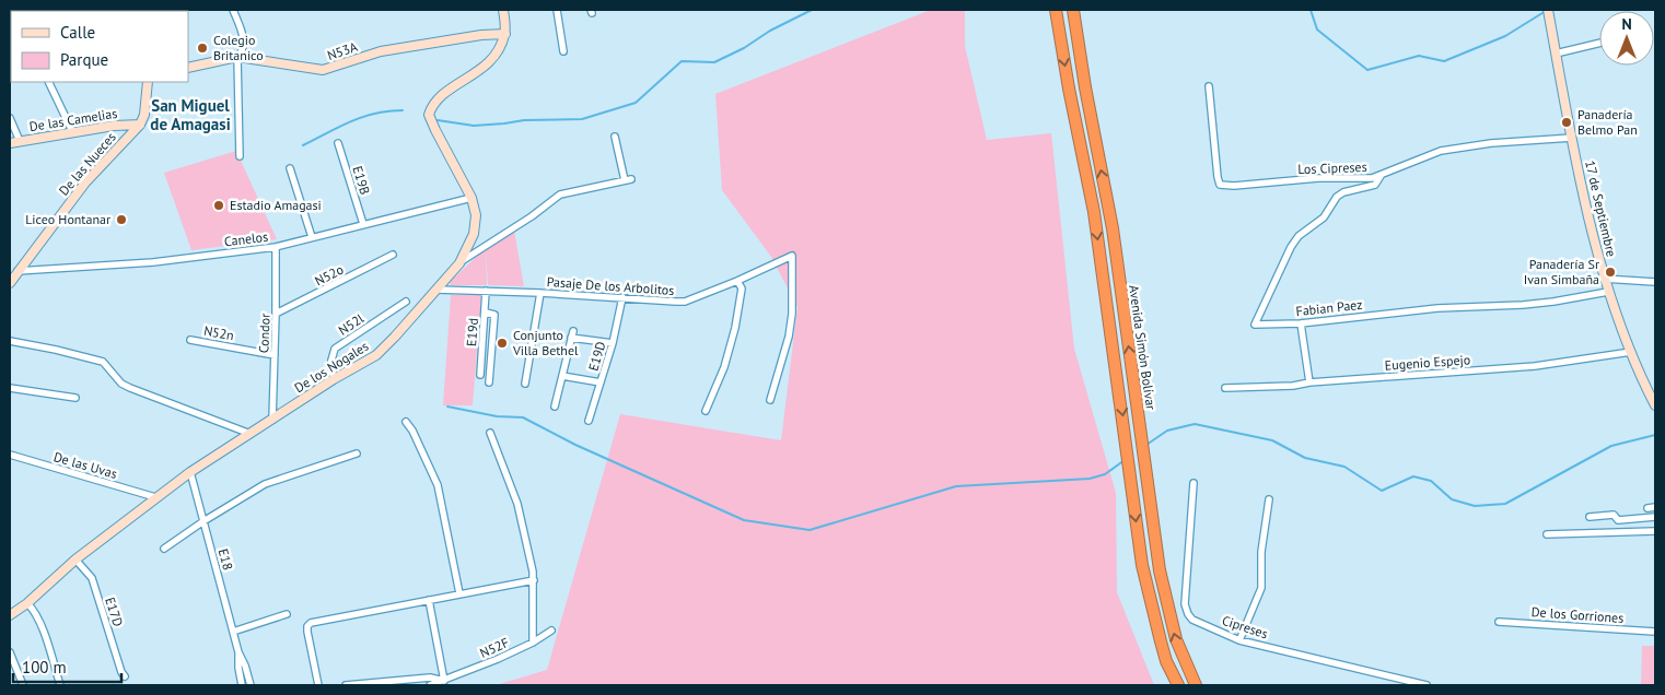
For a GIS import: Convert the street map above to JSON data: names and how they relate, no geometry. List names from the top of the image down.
{
  "streets": {
    "highway": ["Avenida Simón Bolívar"],
    "street": [
      "N53A",
      "De las Camelias",
      "De las Nueces",
      "Los Cipreses",
      "E19B",
      "17 de Septiembre",
      "Canelos",
      "N52o",
      "Pasaje De los Arbolitos",
      "Fabian Paez",
      "N52l",
      "E19d",
      "N52n",
      "Condor",
      "E19D",
      "Eugenio Espejo",
      "De los Nogales",
      "De las Uvas",
      "E18",
      "E17D",
      "De los Gorriones",
      "Cipreses",
      "N52F"
    ]
  },
  "crossings": [
    ["N53A", "De los Nogales"],
    ["De las Camelias", "De las Nueces"],
    ["De las Nueces", "Canelos"],
    ["Los Cipreses", "17 de Septiembre"],
    ["Los Cipreses", "Fabian Paez"],
    ["E19B", "Canelos"],
    ["17 de Septiembre", "Fabian Paez"],
    ["17 de Septiembre", "Eugenio Espejo"],
    ["Canelos", "Condor"],
    ["Canelos", "De los Nogales"],
    ["N52o", "Condor"],
    ["Pasaje De los Arbolitos", "E19d"],
    ["Pasaje De los Arbolitos", "E19D"],
    ["Pasaje De los Arbolitos", "De los Nogales"],
    ["N52l", "De los Nogales"],
    ["N52n", "Condor"],
    ["Condor", "De los Nogales"],
    ["De los Nogales", "De las Uvas"],
    ["De los Nogales", "E18"],
    ["De los Nogales", "E17D"]
  ],
  "districts": ["San Miguel de Amagasi"],
  "places": [
    "Colegio Britanico",
    "Panadería Belmo Pan",
    "Estadio Amagasi",
    "Liceo Hontanar",
    "Panadería Sr Ivan Simbaña",
    "Conjunto Villa Bethel"
  ],
  "legend": ["Calle", "Parque"],
  "scale_bar": "100 m",
  "north": "top"
}
